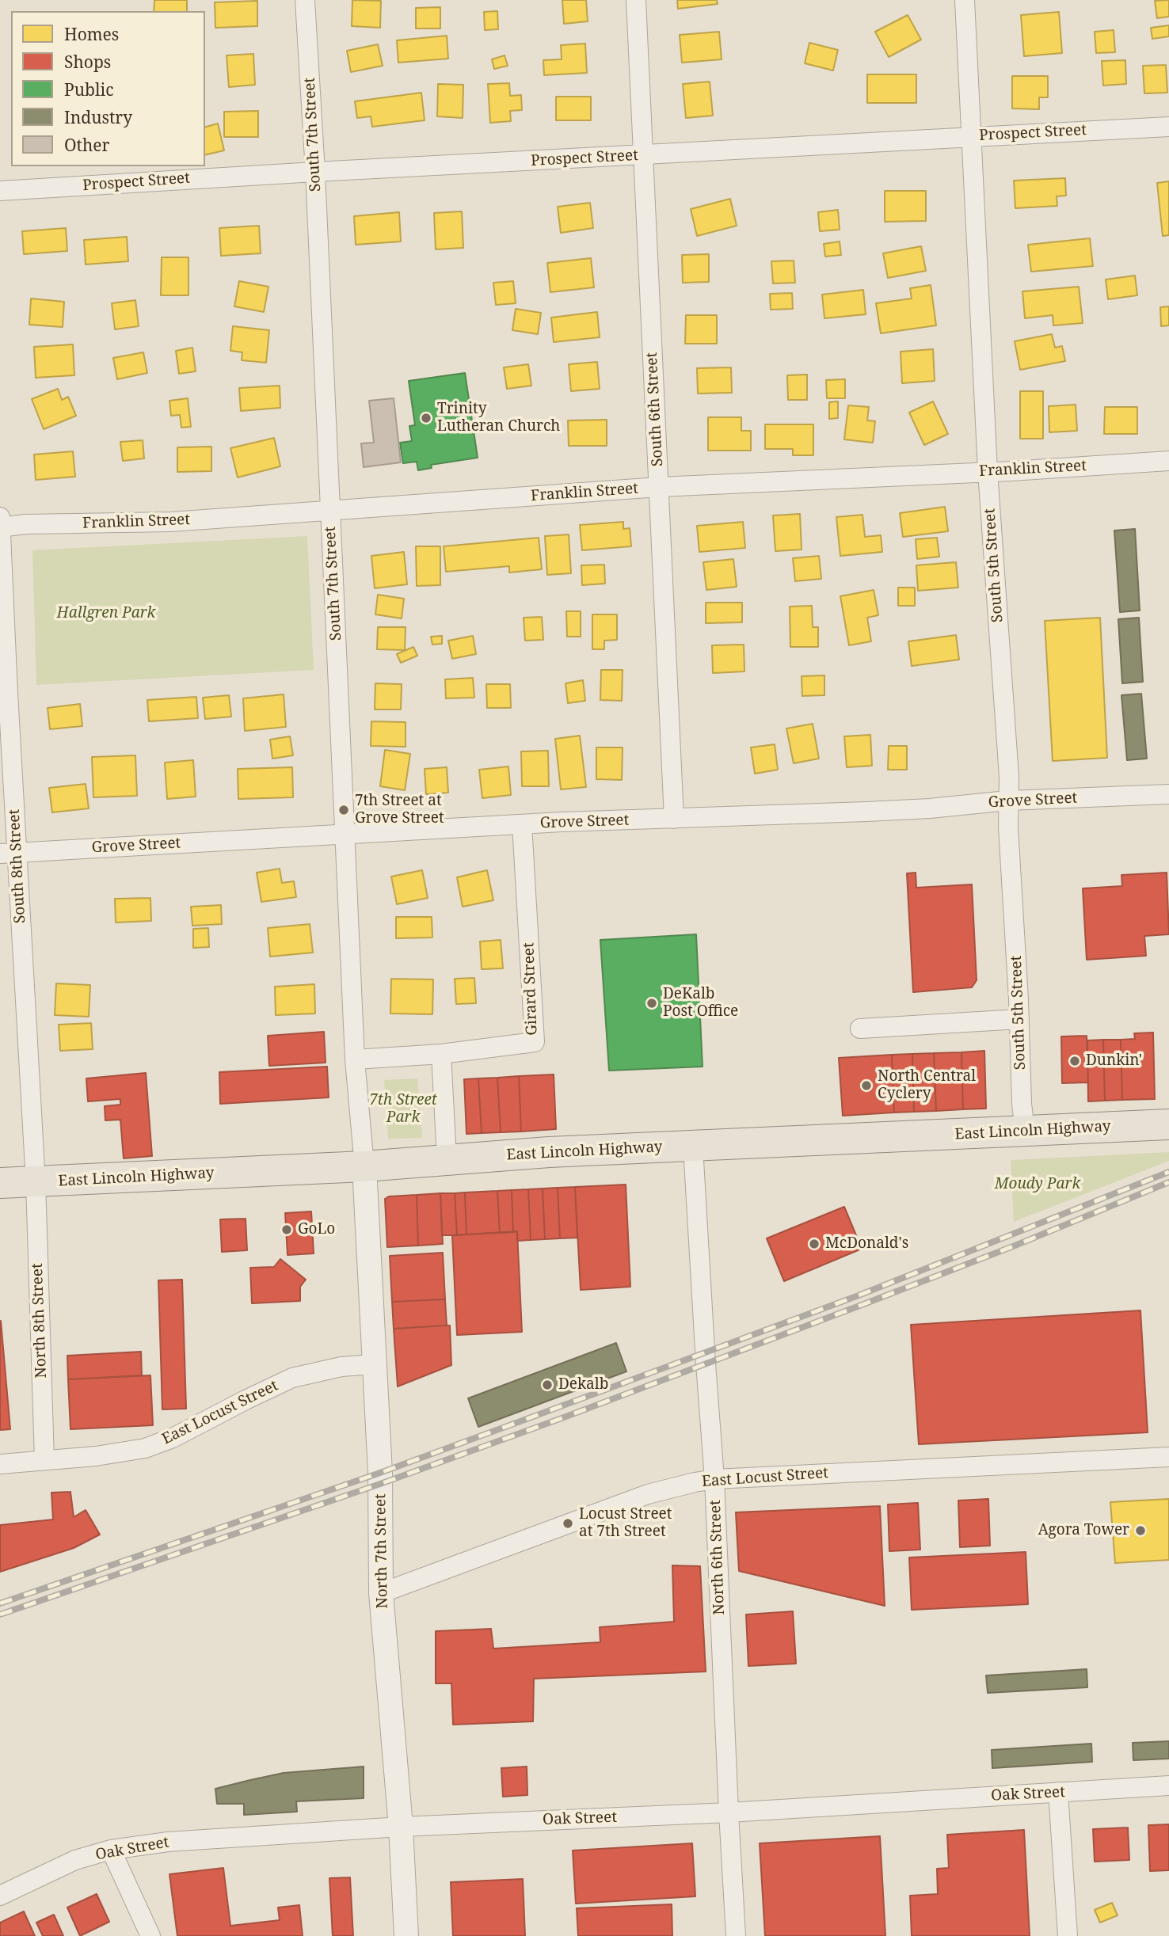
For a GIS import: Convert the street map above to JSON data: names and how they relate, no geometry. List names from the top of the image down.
{
  "streets": {
    "main road": ["East Lincoln Highway"],
    "street": [
      "Prospect Street",
      "South 7th Street",
      "South 6th Street",
      "Franklin Street",
      "South 5th Street",
      "Grove Street",
      "South 8th Street",
      "Girard Street",
      "North 8th Street",
      "East Locust Street",
      "North 7th Street",
      "North 6th Street",
      "Oak Street"
    ]
  },
  "crossings": [
    ["Prospect Street", "South 7th Street"],
    ["Prospect Street", "South 6th Street"],
    ["Prospect Street", "South 5th Street"],
    ["South 7th Street", "Franklin Street"],
    ["South 7th Street", "Grove Street"],
    ["South 7th Street", "Girard Street"],
    ["South 7th Street", "East Lincoln Highway"],
    ["South 7th Street", "North 7th Street"],
    ["South 6th Street", "Franklin Street"],
    ["South 6th Street", "Grove Street"],
    ["Franklin Street", "South 5th Street"],
    ["Franklin Street", "South 8th Street"],
    ["South 5th Street", "Grove Street"],
    ["South 5th Street", "East Lincoln Highway"],
    ["Grove Street", "South 8th Street"],
    ["Grove Street", "Girard Street"],
    ["South 8th Street", "East Lincoln Highway"],
    ["South 8th Street", "North 8th Street"],
    ["East Lincoln Highway", "North 8th Street"],
    ["East Lincoln Highway", "North 7th Street"],
    ["East Lincoln Highway", "North 6th Street"],
    ["North 8th Street", "East Locust Street"],
    ["East Locust Street", "North 7th Street"],
    ["East Locust Street", "North 6th Street"],
    ["North 7th Street", "Oak Street"],
    ["North 6th Street", "Oak Street"]
  ],
  "parks": ["Hallgren Park", "7th Street Park", "Moudy Park"],
  "places": [
    "Trinity Lutheran Church",
    "7th Street at Grove Street",
    "DeKalb Post Office",
    "Dunkin'",
    "North Central Cyclery",
    "GoLo",
    "McDonald's",
    "Dekalb",
    "Locust Street at 7th Street",
    "Agora Tower"
  ],
  "legend": [
    "Homes",
    "Shops",
    "Public",
    "Industry",
    "Other"
  ]
}
